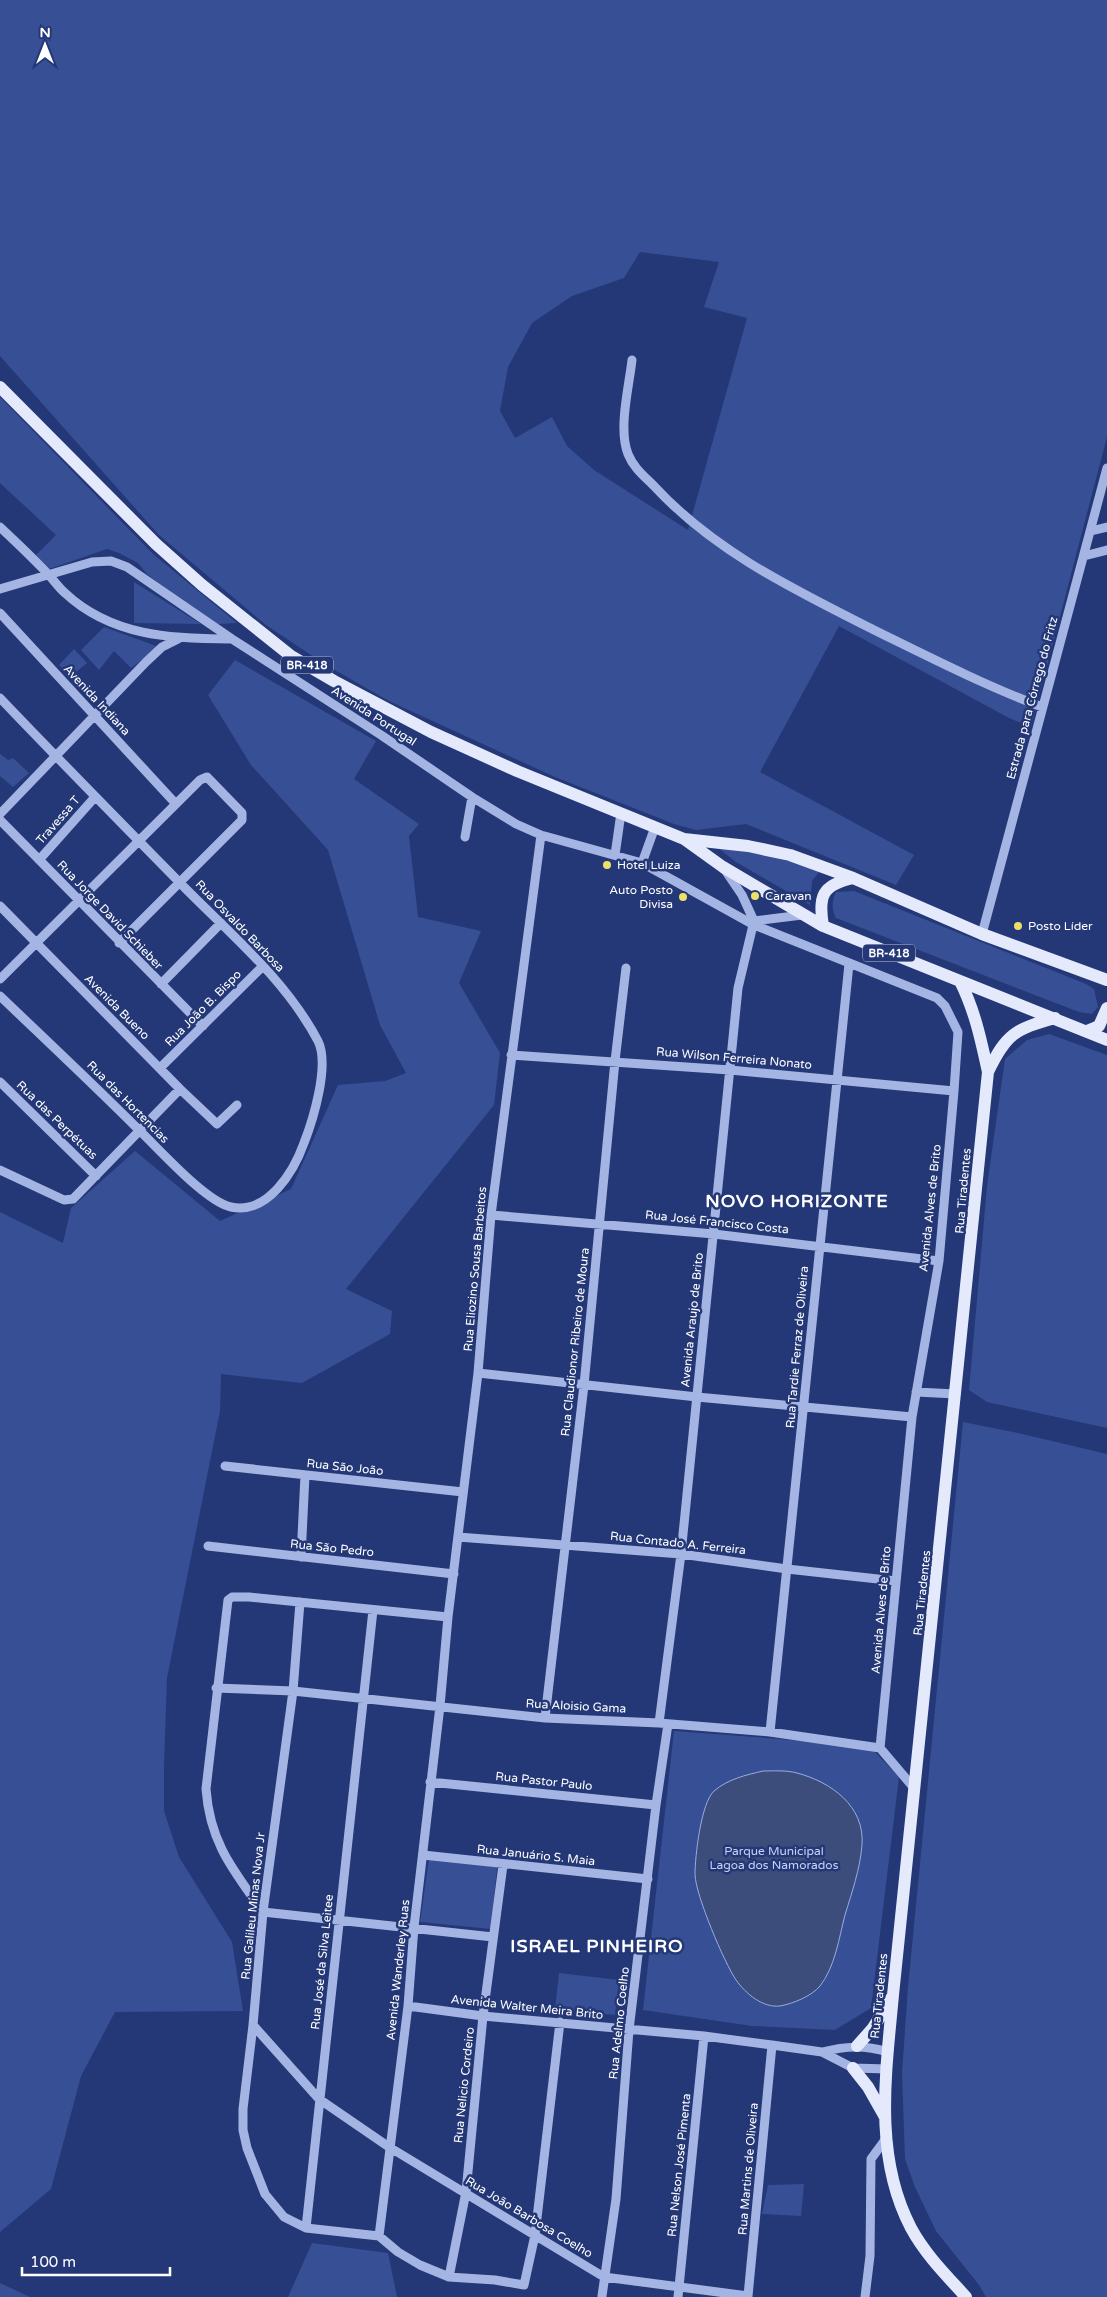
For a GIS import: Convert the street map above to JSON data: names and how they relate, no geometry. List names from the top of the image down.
{
  "streets": {
    "main road": ["BR-418", "Rua Tiradentes"],
    "street": [
      "Estrada para Córrego do Fritz",
      "Avenida Indiana",
      "Avenida Portugal",
      "Travessa T",
      "Rua Jorge David Schieber",
      "Rua Osvaldo Barbosa",
      "Avenida Bueno",
      "Rua João B. Bispo",
      "Rua Wilson Ferreira Nonato",
      "Rua das Hortencias",
      "Rua das Perpétuas",
      "Avenida Alves de Brito",
      "Rua José Francisco Costa",
      "Rua Eliozino Sousa Barbeitos",
      "Avenida Araujo de Brito",
      "Rua Claudionor Ribeiro de Moura",
      "Rua Tardie Ferraz de Oliveira",
      "Rua São João",
      "Rua Contado A. Ferreira",
      "Rua São Pedro",
      "Rua Aloisio Gama",
      "Rua Pastor Paulo",
      "Rua Januário S. Maia",
      "Rua Galileu Minas Nova Jr",
      "Rua José da Silva Leitee",
      "Avenida Wanderley Ruas",
      "Avenida Walter Meira Brito",
      "Rua Adelmo Coelho",
      "Rua Nelicio Cordeiro",
      "Rua Nelson José Pimenta",
      "Rua Martins de Oliveira",
      "Rua João Barbosa Coelho"
    ]
  },
  "crossings": [
    ["BR-418", "Estrada para Córrego do Fritz"],
    ["BR-418", "Rua Tiradentes"],
    ["Avenida Portugal", "Avenida Alves de Brito"],
    ["Avenida Portugal", "Rua Eliozino Sousa Barbeitos"],
    ["Travessa T", "Rua Jorge David Schieber"],
    ["Travessa T", "Rua Osvaldo Barbosa"],
    ["Rua Jorge David Schieber", "Rua João B. Bispo"],
    ["Rua Osvaldo Barbosa", "Rua João B. Bispo"],
    ["Rua Osvaldo Barbosa", "Rua das Hortencias"],
    ["Avenida Bueno", "Rua João B. Bispo"],
    ["Rua Wilson Ferreira Nonato", "Avenida Alves de Brito"],
    ["Rua Wilson Ferreira Nonato", "Rua Eliozino Sousa Barbeitos"],
    ["Rua Wilson Ferreira Nonato", "Avenida Araujo de Brito"],
    ["Rua Wilson Ferreira Nonato", "Rua Claudionor Ribeiro de Moura"],
    ["Rua Wilson Ferreira Nonato", "Rua Tardie Ferraz de Oliveira"],
    ["Rua Tiradentes", "Avenida Walter Meira Brito"],
    ["Avenida Alves de Brito", "Rua José Francisco Costa"],
    ["Avenida Alves de Brito", "Rua Eliozino Sousa Barbeitos"],
    ["Avenida Alves de Brito", "Avenida Araujo de Brito"],
    ["Avenida Alves de Brito", "Rua Tardie Ferraz de Oliveira"],
    ["Avenida Alves de Brito", "Rua Contado A. Ferreira"],
    ["Avenida Alves de Brito", "Rua Aloisio Gama"],
    ["Rua José Francisco Costa", "Rua Eliozino Sousa Barbeitos"],
    ["Rua José Francisco Costa", "Avenida Araujo de Brito"],
    ["Rua José Francisco Costa", "Rua Claudionor Ribeiro de Moura"],
    ["Rua José Francisco Costa", "Rua Tardie Ferraz de Oliveira"],
    ["Rua Eliozino Sousa Barbeitos", "Rua São João"],
    ["Rua Eliozino Sousa Barbeitos", "Rua Contado A. Ferreira"],
    ["Rua Eliozino Sousa Barbeitos", "Rua São Pedro"],
    ["Rua Eliozino Sousa Barbeitos", "Rua Aloisio Gama"],
    ["Rua Eliozino Sousa Barbeitos", "Avenida Wanderley Ruas"],
    ["Avenida Araujo de Brito", "Rua Contado A. Ferreira"],
    ["Avenida Araujo de Brito", "Rua Aloisio Gama"],
    ["Avenida Araujo de Brito", "Rua Adelmo Coelho"],
    ["Rua Claudionor Ribeiro de Moura", "Rua Contado A. Ferreira"],
    ["Rua Claudionor Ribeiro de Moura", "Rua Aloisio Gama"],
    ["Rua Tardie Ferraz de Oliveira", "Rua Contado A. Ferreira"],
    ["Rua Tardie Ferraz de Oliveira", "Rua Aloisio Gama"],
    ["Rua Aloisio Gama", "Rua Galileu Minas Nova Jr"],
    ["Rua Aloisio Gama", "Rua José da Silva Leitee"],
    ["Rua Aloisio Gama", "Avenida Wanderley Ruas"],
    ["Rua Aloisio Gama", "Rua Adelmo Coelho"],
    ["Rua Pastor Paulo", "Avenida Wanderley Ruas"],
    ["Rua Pastor Paulo", "Rua Adelmo Coelho"],
    ["Rua Januário S. Maia", "Avenida Wanderley Ruas"],
    ["Rua Januário S. Maia", "Rua Adelmo Coelho"],
    ["Rua Januário S. Maia", "Rua Nelicio Cordeiro"],
    ["Rua Galileu Minas Nova Jr", "Rua José da Silva Leitee"],
    ["Rua José da Silva Leitee", "Rua João Barbosa Coelho"],
    ["Avenida Wanderley Ruas", "Avenida Walter Meira Brito"],
    ["Avenida Wanderley Ruas", "Rua João Barbosa Coelho"],
    ["Avenida Walter Meira Brito", "Rua Adelmo Coelho"],
    ["Avenida Walter Meira Brito", "Rua Nelicio Cordeiro"],
    ["Avenida Walter Meira Brito", "Rua Nelson José Pimenta"],
    ["Avenida Walter Meira Brito", "Rua Martins de Oliveira"],
    ["Rua Adelmo Coelho", "Rua João Barbosa Coelho"],
    ["Rua Nelicio Cordeiro", "Rua João Barbosa Coelho"],
    ["Rua Nelson José Pimenta", "Rua João Barbosa Coelho"],
    ["Rua Martins de Oliveira", "Rua João Barbosa Coelho"]
  ],
  "districts": ["NOVO HORIZONTE", "ISRAEL PINHEIRO"],
  "parks": ["Parque Municipal Lagoa dos Namorados"],
  "places": [
    "Hotel Luiza",
    "Caravan",
    "Auto Posto Divisa",
    "Posto Líder"
  ],
  "scale_bar": "100 m",
  "north": "top"
}
